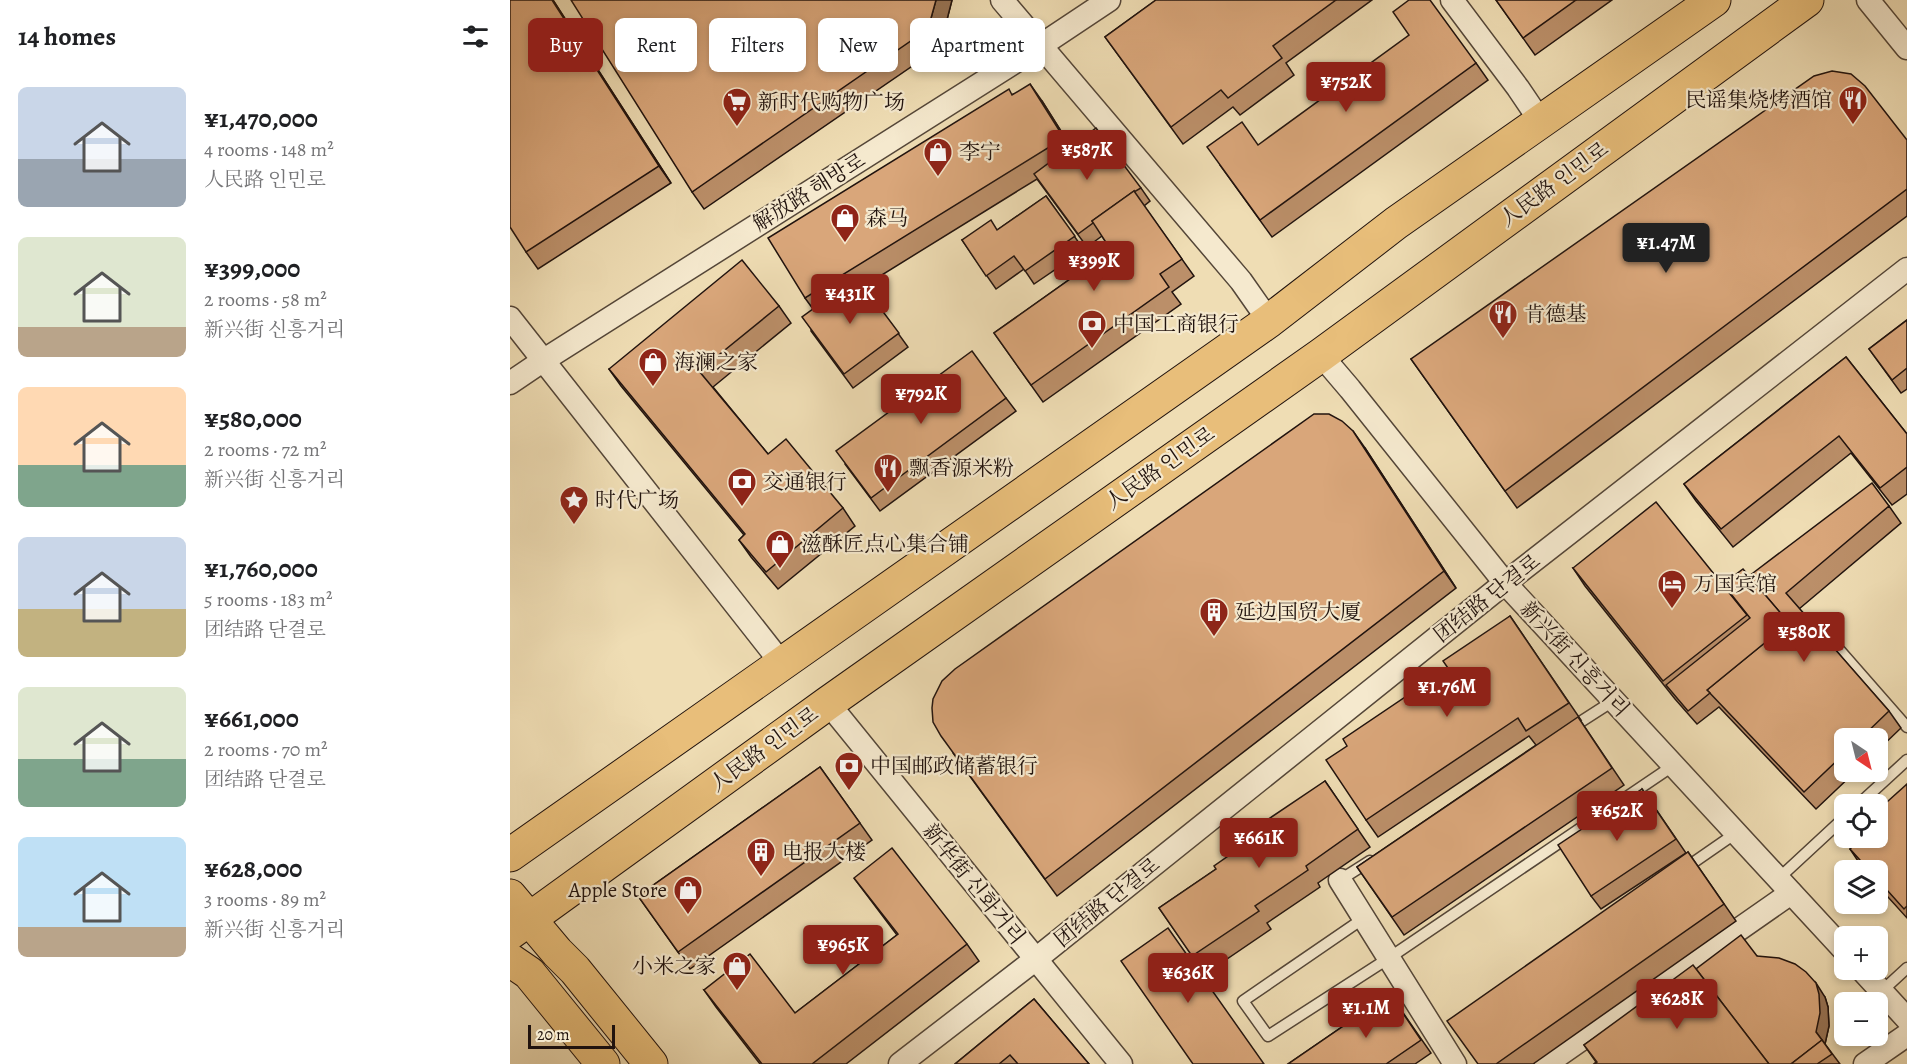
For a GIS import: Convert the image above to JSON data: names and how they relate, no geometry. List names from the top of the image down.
{
  "streets": {
    "main road": ["人民路 인민로"],
    "street": [
      "解放路 해방로",
      "团结路 단결로",
      "新兴街 신흥거리",
      "新华街 신화거리"
    ]
  },
  "crossings": [
    ["人民路 인민로", "新兴街 신흥거리"],
    ["人民路 인민로", "新华街 신화거리"],
    ["团结路 단결로", "新兴街 신흥거리"],
    ["团结路 단결로", "新华街 신화거리"]
  ],
  "places": {
    "restaurant": ["民谣集烧烤酒馆", "肯德基", "飘香源米粉"],
    "supermarket": ["新时代购物广场"],
    "shop": [
      "李宁",
      "森马",
      "海澜之家",
      "滋酥匠点心集合铺",
      "Apple Store",
      "小米之家"
    ],
    "bank": ["中国工商银行", "交通银行", "中国邮政储蓄银行"],
    "place": ["时代广场"],
    "hotel": ["万国宾馆"],
    "building": ["延边国贸大厦", "电报大楼"]
  },
  "scale_bar": "20 m",
  "north": "bottom right",
  "page": {
    "heading": "14 homes",
    "chip": [
      "Buy",
      "Rent",
      "Filters",
      "New",
      "Apartment"
    ],
    "price": [
      "¥752K",
      "¥587K",
      "¥1.47M",
      "¥399K",
      "¥431K",
      "¥792K",
      "¥580K",
      "¥1.76M",
      "¥652K",
      "¥661K",
      "¥965K",
      "¥636K",
      "¥628K",
      "¥1.1M"
    ],
    "list": [
      {
        "name": "¥1,470,000",
        "note": "4 rooms · 148 m² · 人民路 인민로"
      },
      {
        "name": "¥399,000",
        "note": "2 rooms · 58 m² · 新兴街 신흥거리"
      },
      {
        "name": "¥580,000",
        "note": "2 rooms · 72 m² · 新兴街 신흥거리"
      },
      {
        "name": "¥1,760,000",
        "note": "5 rooms · 183 m² · 团结路 단결로"
      },
      {
        "name": "¥661,000",
        "note": "2 rooms · 70 m² · 团结路 단결로"
      },
      {
        "name": "¥628,000",
        "note": "3 rooms · 89 m² · 新兴街 신흥거리"
      }
    ],
    "map_buttons": ["+", "−"],
    "scale": "20 m"
  }
}
